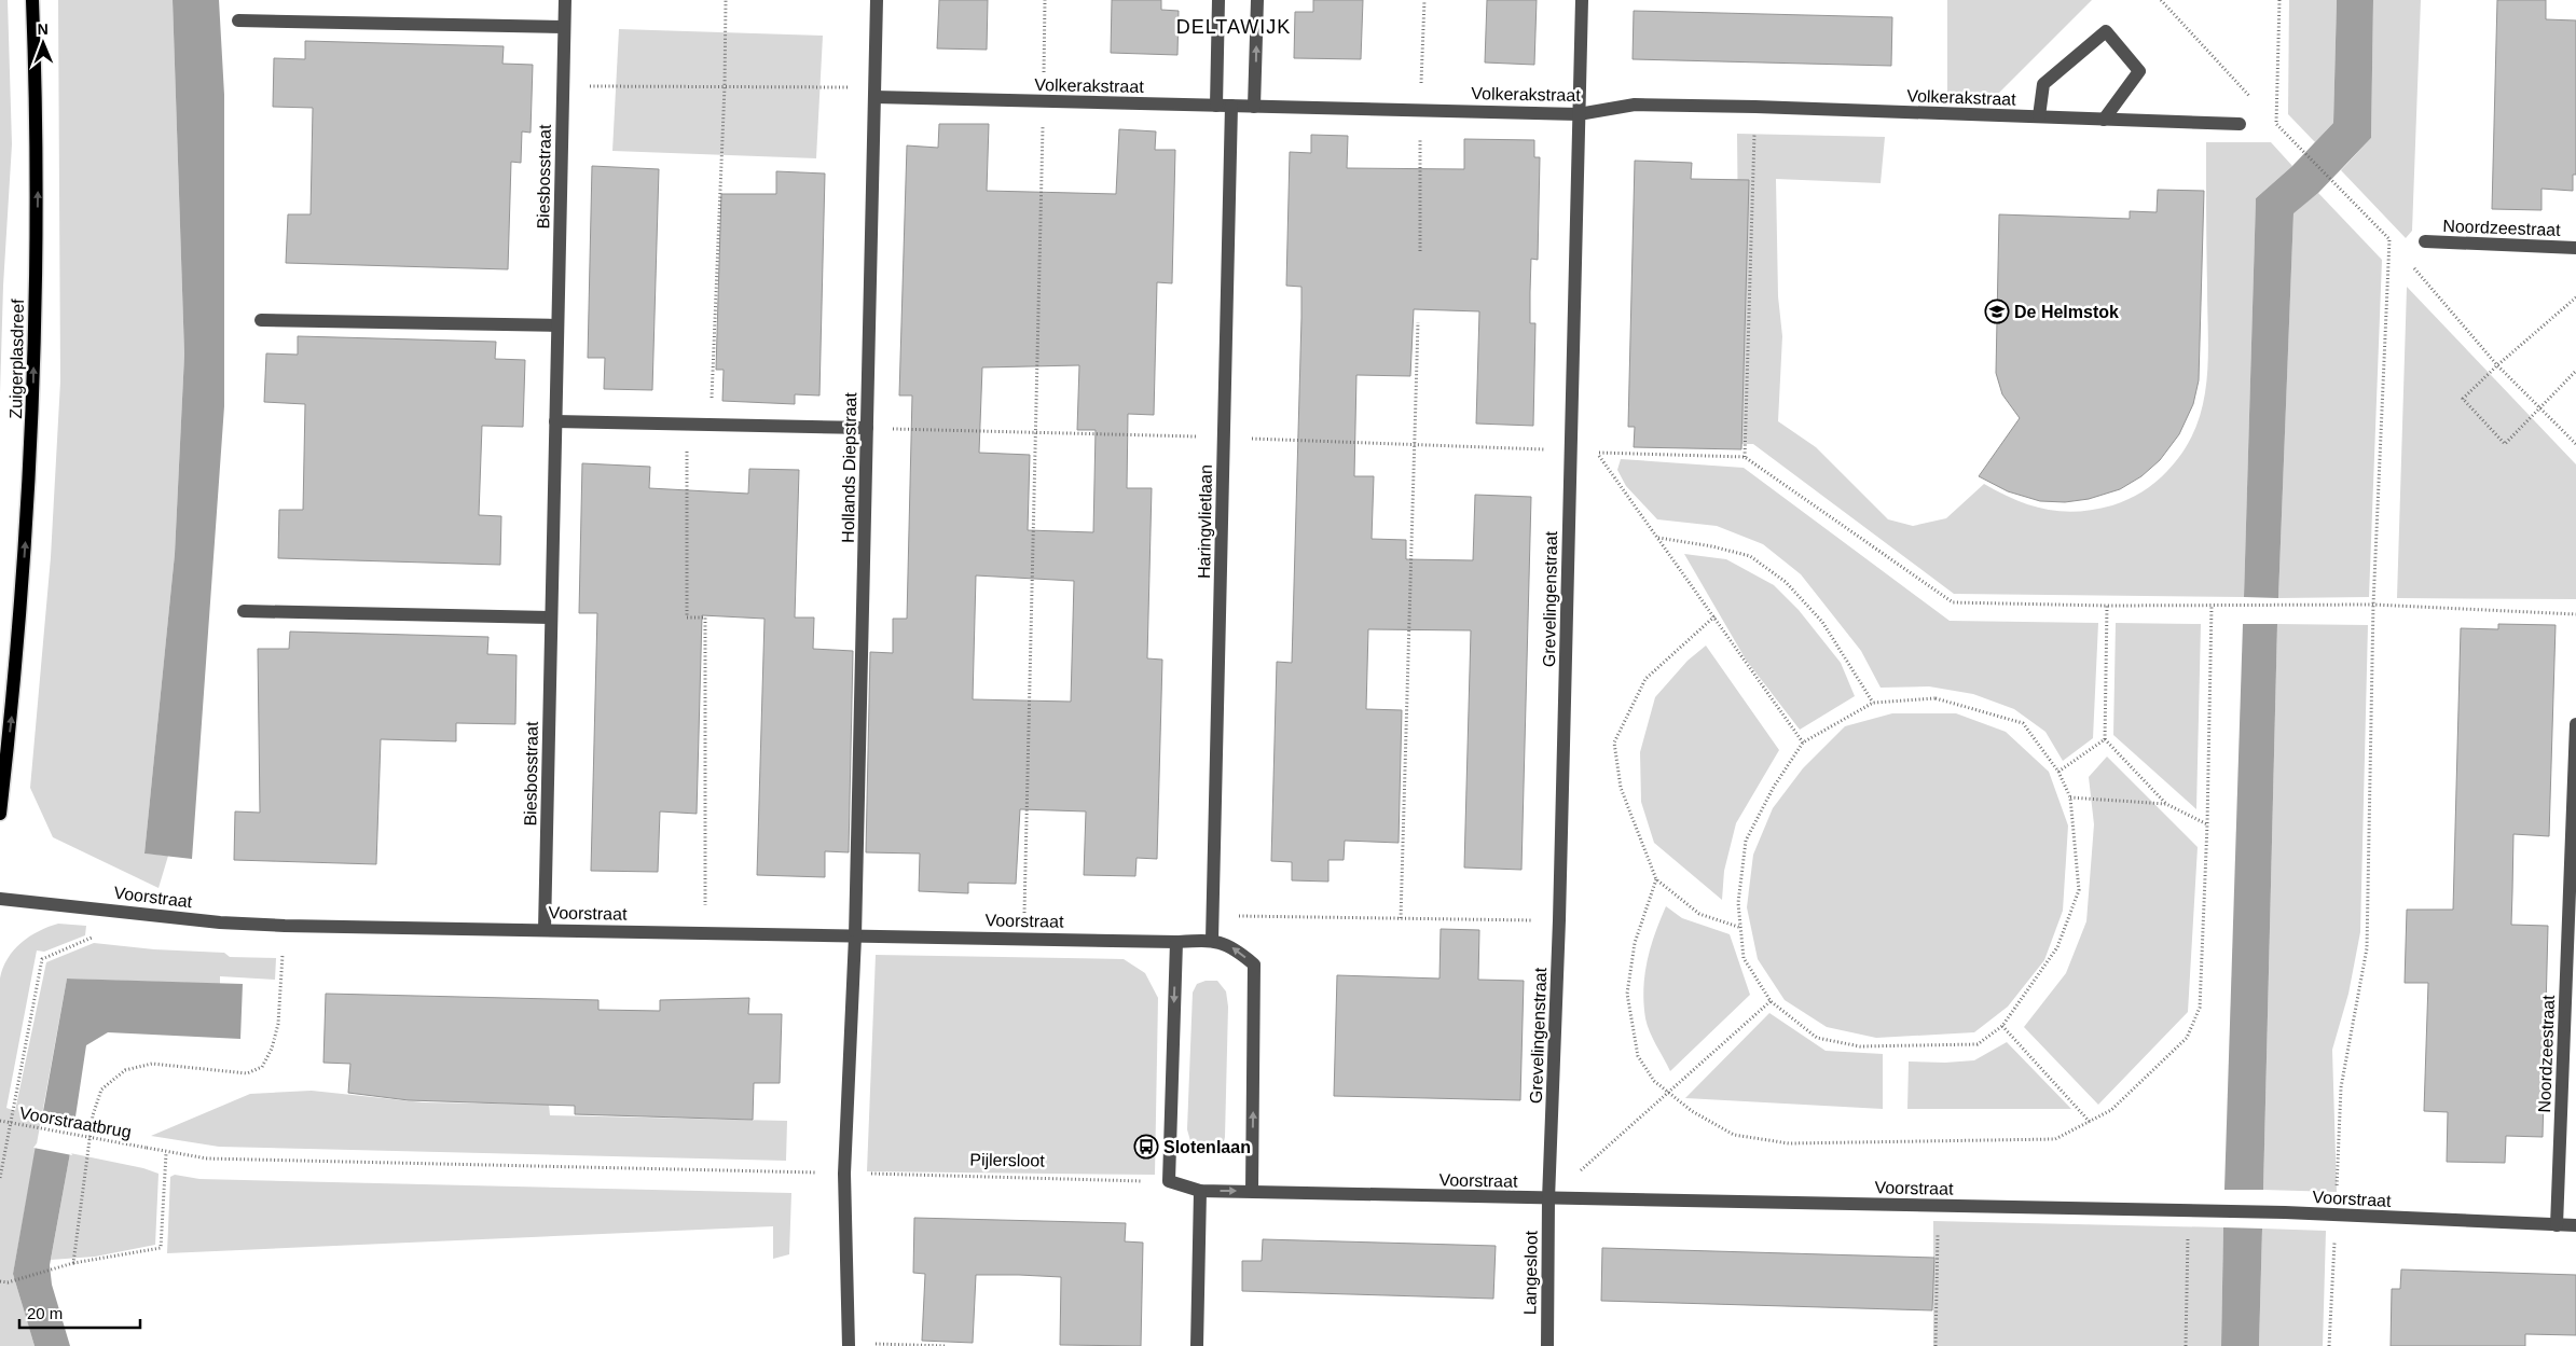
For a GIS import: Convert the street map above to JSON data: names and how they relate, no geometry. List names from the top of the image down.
{
  "streets": {
    "main road": ["Zuigerplasdreef"],
    "street": [
      "Volkerakstraat",
      "Biesbosstraat",
      "Noordzeestraat",
      "Hollands Diepstraat",
      "Haringvlietlaan",
      "Grevelingenstraat",
      "Voorstraat",
      "Langesloot"
    ],
    "path": ["Voorstraatbrug", "Pijlersloot"]
  },
  "crossings": [
    ["Volkerakstraat", "Hollands Diepstraat"],
    ["Volkerakstraat", "Haringvlietlaan"],
    ["Volkerakstraat", "Grevelingenstraat"],
    ["Biesbosstraat", "Voorstraat"],
    ["Noordzeestraat", "Voorstraat"],
    ["Hollands Diepstraat", "Voorstraat"],
    ["Haringvlietlaan", "Voorstraat"],
    ["Grevelingenstraat", "Voorstraat"],
    ["Grevelingenstraat", "Langesloot"],
    ["Voorstraat", "Pijlersloot"],
    ["Voorstraat", "Langesloot"],
    ["Voorstraatbrug", "Pijlersloot"]
  ],
  "one_way": ["Zuigerplasdreef"],
  "districts": ["DELTAWIJK"],
  "places": {
    "school or university": ["De Helmstok"],
    "bus stop": ["Slotenlaan"]
  },
  "scale_bar": "20 m",
  "north": "top"
}
